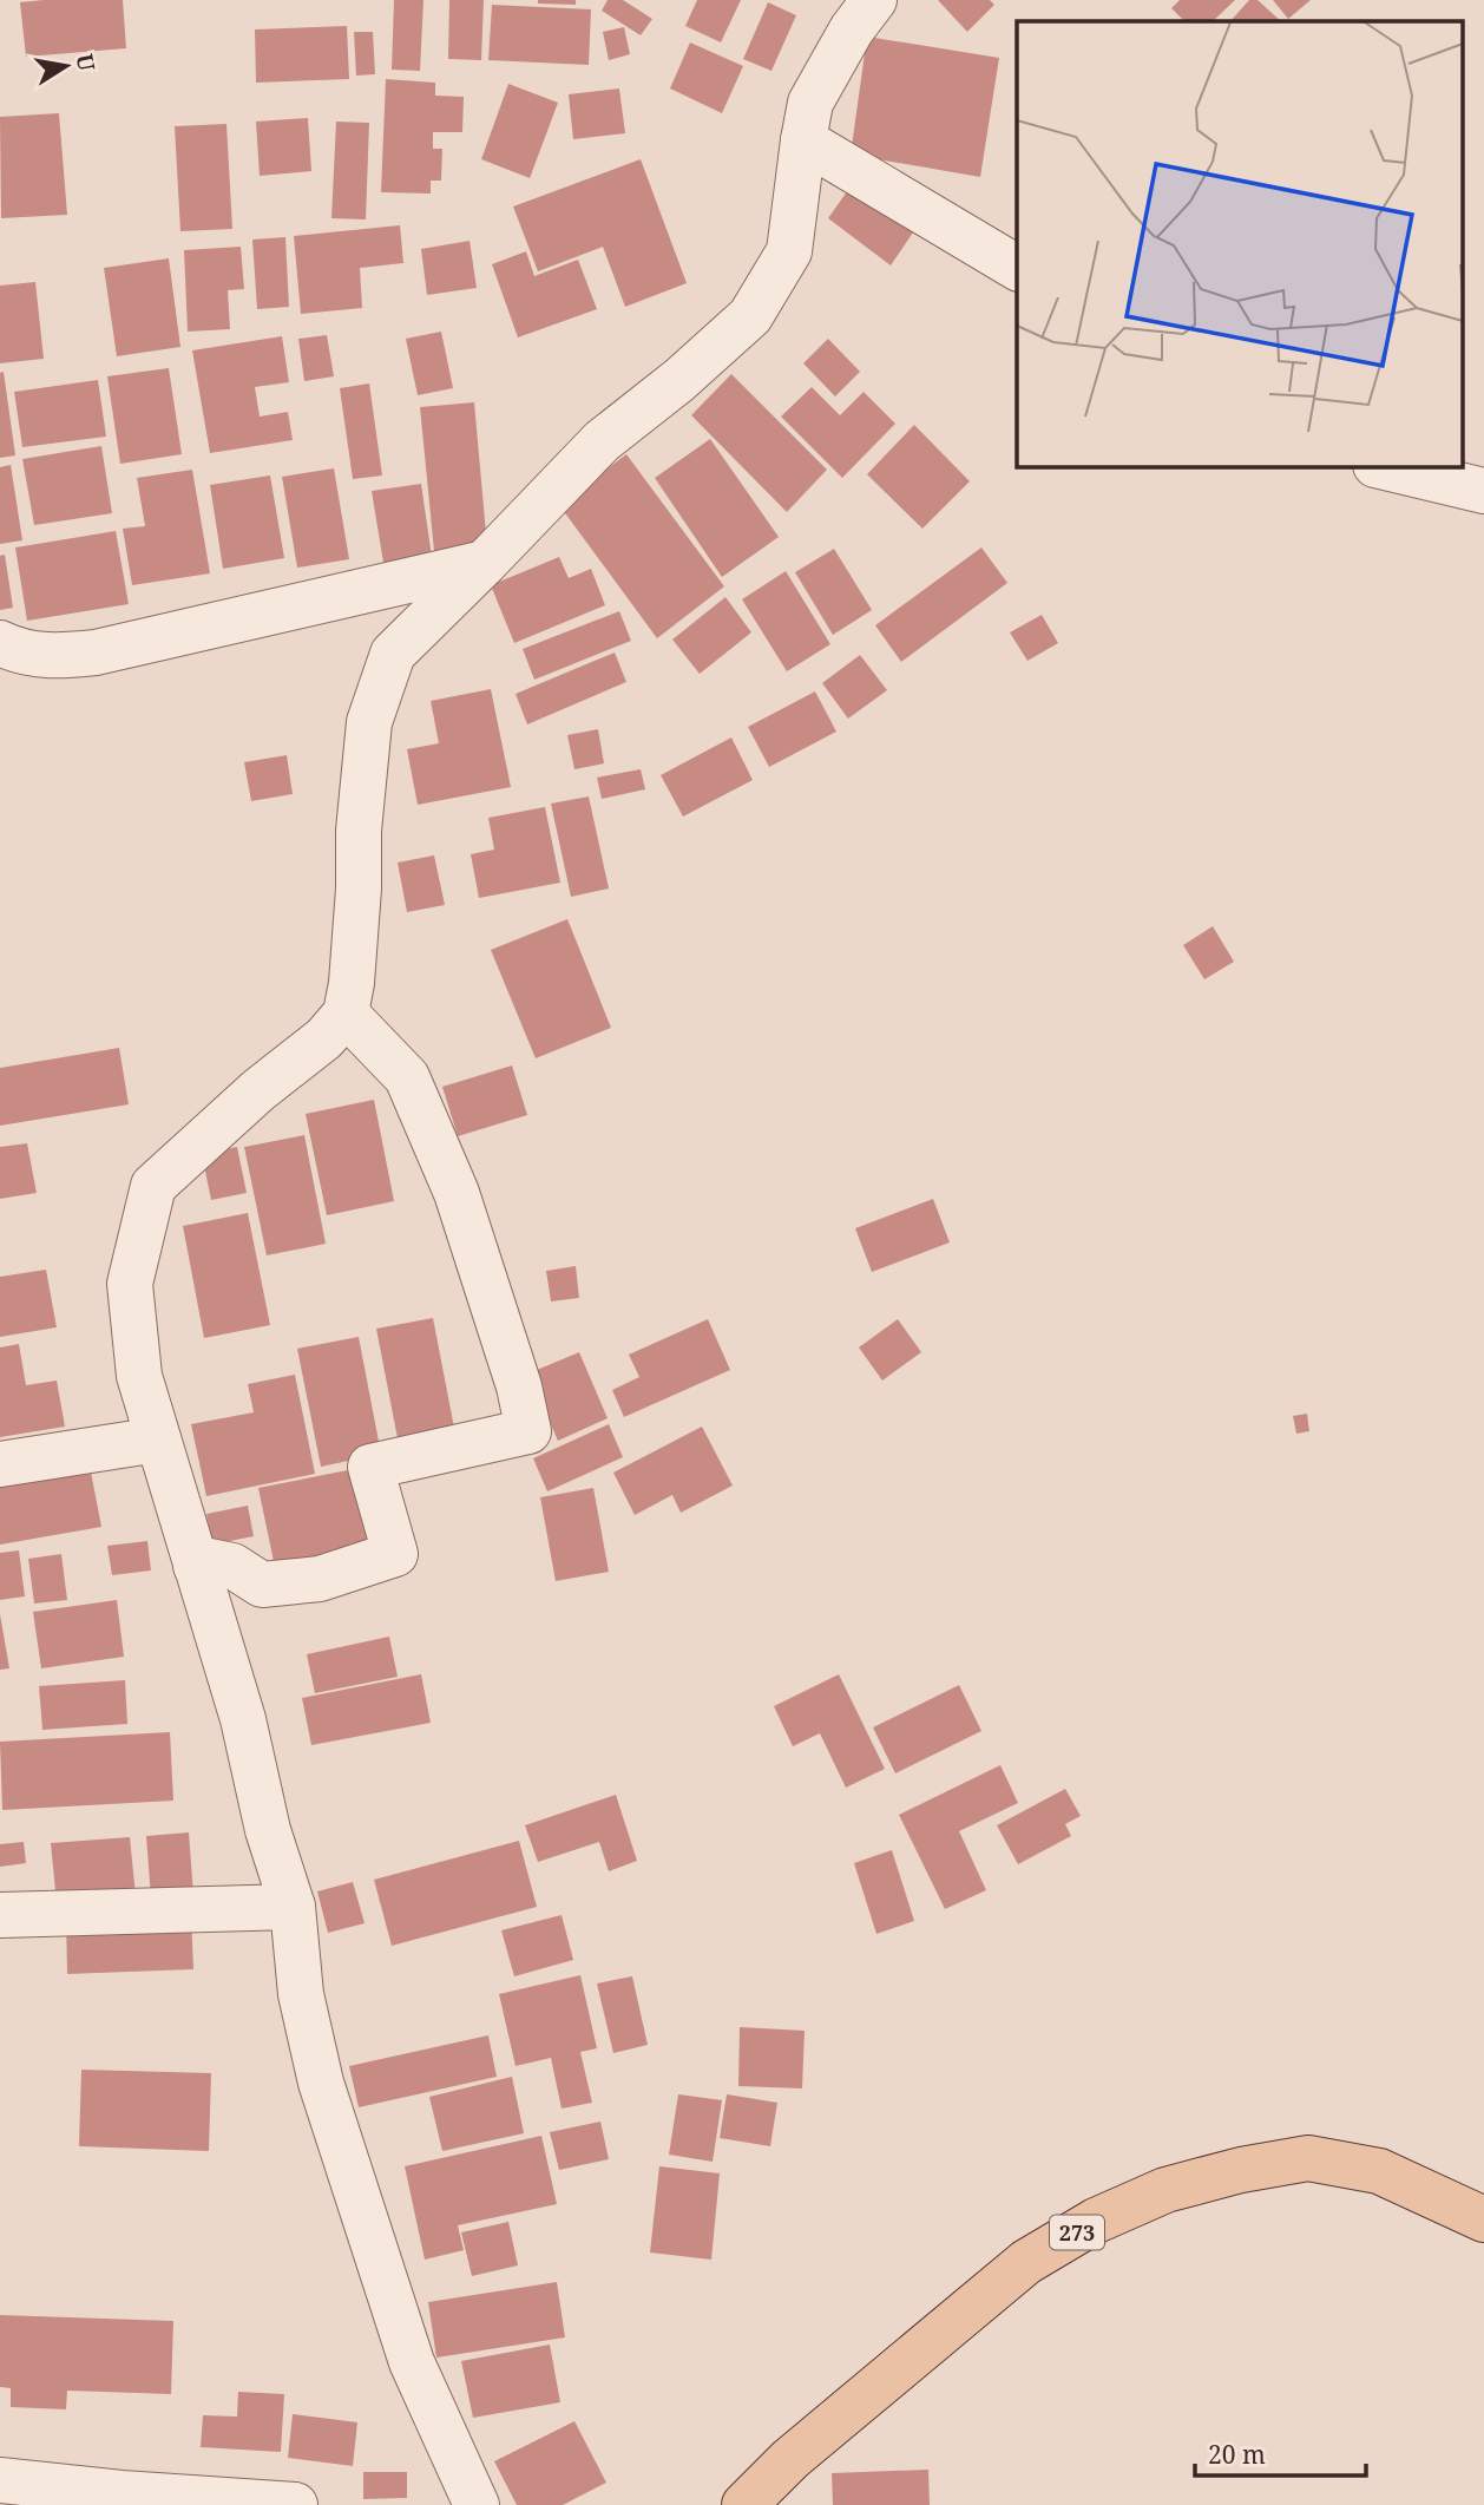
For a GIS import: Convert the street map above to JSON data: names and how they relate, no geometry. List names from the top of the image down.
{
  "streets": {
    "main road": ["273"]
  },
  "scale_bar": "20 m",
  "north": "right"
}
